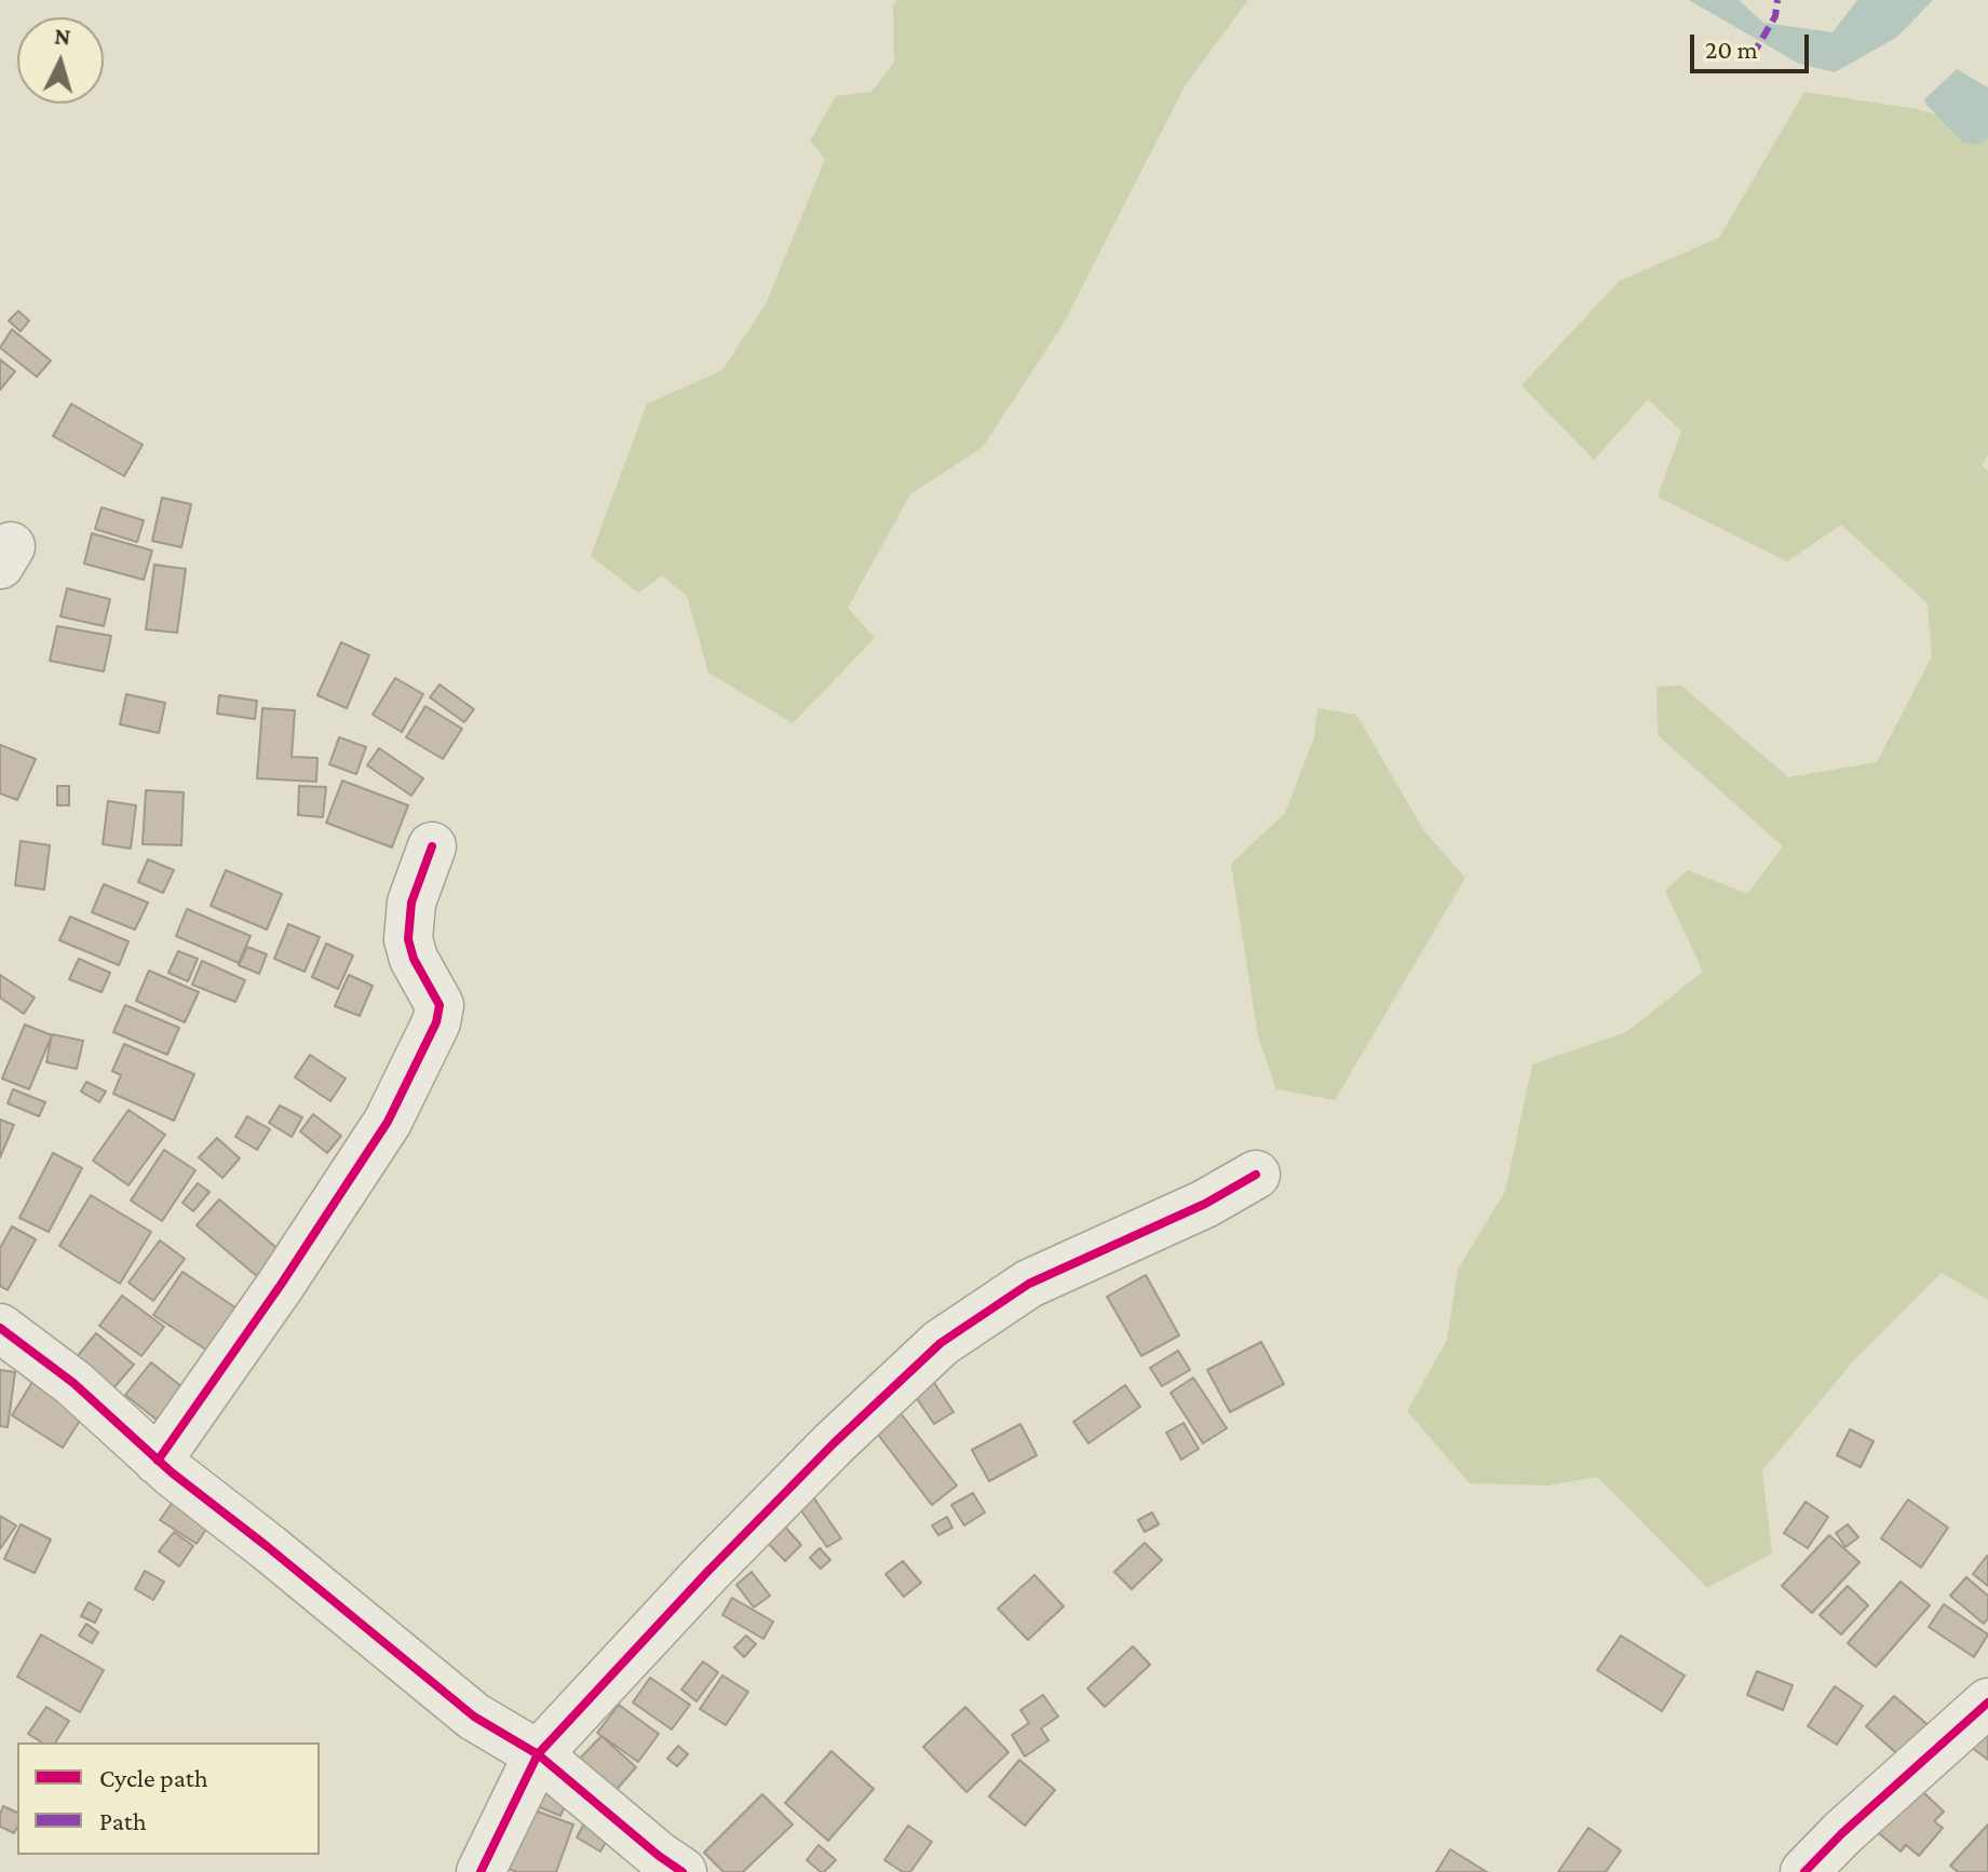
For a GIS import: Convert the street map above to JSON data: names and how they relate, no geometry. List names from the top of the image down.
{
  "legend": ["Cycle path", "Path"],
  "scale_bar": "20 m",
  "north": "top"
}
